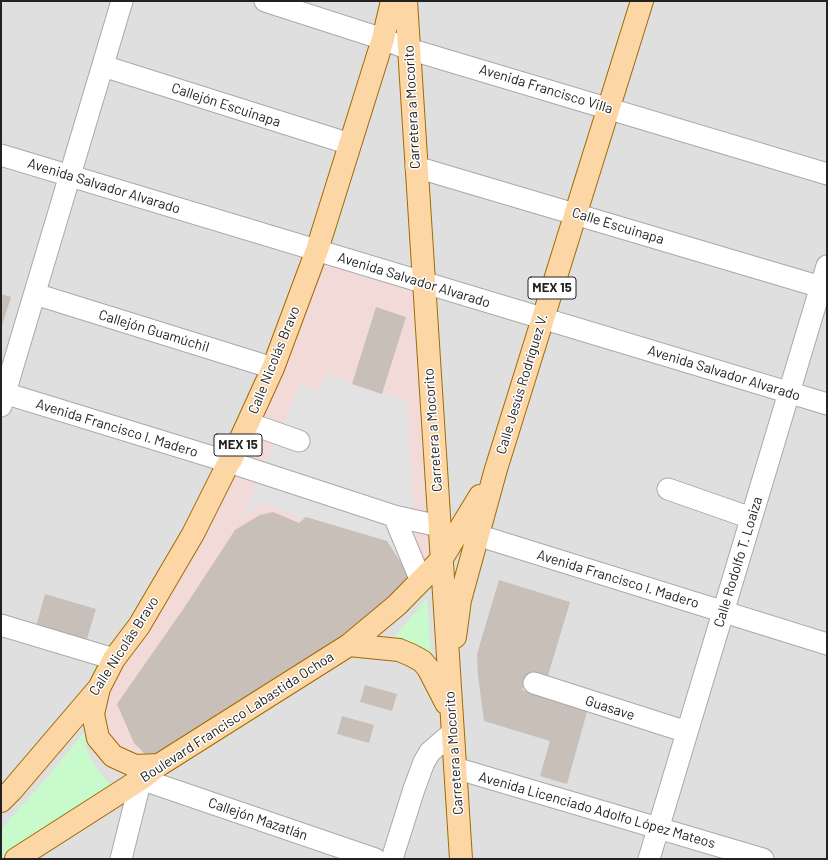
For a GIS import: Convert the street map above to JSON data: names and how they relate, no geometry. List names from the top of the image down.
{
  "streets": {
    "main road": [
      "Carretera a Mocorito",
      "MEX 15",
      "Calle Nicolás Bravo",
      "Calle Jesús Rodríguez V.",
      "Boulevard Francisco Labastida Ochoa"
    ],
    "street": [
      "Avenida Francisco Villa",
      "Callejón Escuinapa",
      "Avenida Salvador Alvarado",
      "Calle Escuinapa",
      "Callejón Guamúchil",
      "Avenida Francisco I. Madero",
      "Calle Rodolfo T. Loaiza",
      "Guasave",
      "Avenida Licenciado Adolfo López Mateos",
      "Callejón Mazatlán"
    ]
  },
  "crossings": [
    ["Avenida Francisco Villa", "Carretera a Mocorito"],
    ["Avenida Francisco Villa", "Calle Nicolás Bravo"],
    ["Avenida Francisco Villa", "Calle Jesús Rodríguez V."],
    ["Callejón Escuinapa", "Calle Nicolás Bravo"],
    ["Carretera a Mocorito", "Avenida Salvador Alvarado"],
    ["Carretera a Mocorito", "Calle Escuinapa"],
    ["Carretera a Mocorito", "MEX 15"],
    ["Carretera a Mocorito", "Calle Jesús Rodríguez V."],
    ["Carretera a Mocorito", "Avenida Francisco I. Madero"],
    ["Carretera a Mocorito", "Boulevard Francisco Labastida Ochoa"],
    ["Carretera a Mocorito", "Avenida Licenciado Adolfo López Mateos"],
    ["Avenida Salvador Alvarado", "Calle Nicolás Bravo"],
    ["Avenida Salvador Alvarado", "Calle Jesús Rodríguez V."],
    ["Avenida Salvador Alvarado", "Calle Rodolfo T. Loaiza"],
    ["Calle Escuinapa", "Calle Jesús Rodríguez V."],
    ["Calle Escuinapa", "Calle Rodolfo T. Loaiza"],
    ["MEX 15", "Calle Jesús Rodríguez V."],
    ["MEX 15", "Boulevard Francisco Labastida Ochoa"],
    ["Callejón Guamúchil", "Calle Nicolás Bravo"],
    ["Calle Nicolás Bravo", "Avenida Francisco I. Madero"],
    ["Calle Jesús Rodríguez V.", "Avenida Francisco I. Madero"],
    ["Avenida Francisco I. Madero", "Calle Rodolfo T. Loaiza"],
    ["Calle Rodolfo T. Loaiza", "Guasave"],
    ["Calle Rodolfo T. Loaiza", "Avenida Licenciado Adolfo López Mateos"],
    ["Boulevard Francisco Labastida Ochoa", "Callejón Mazatlán"]
  ]
}
